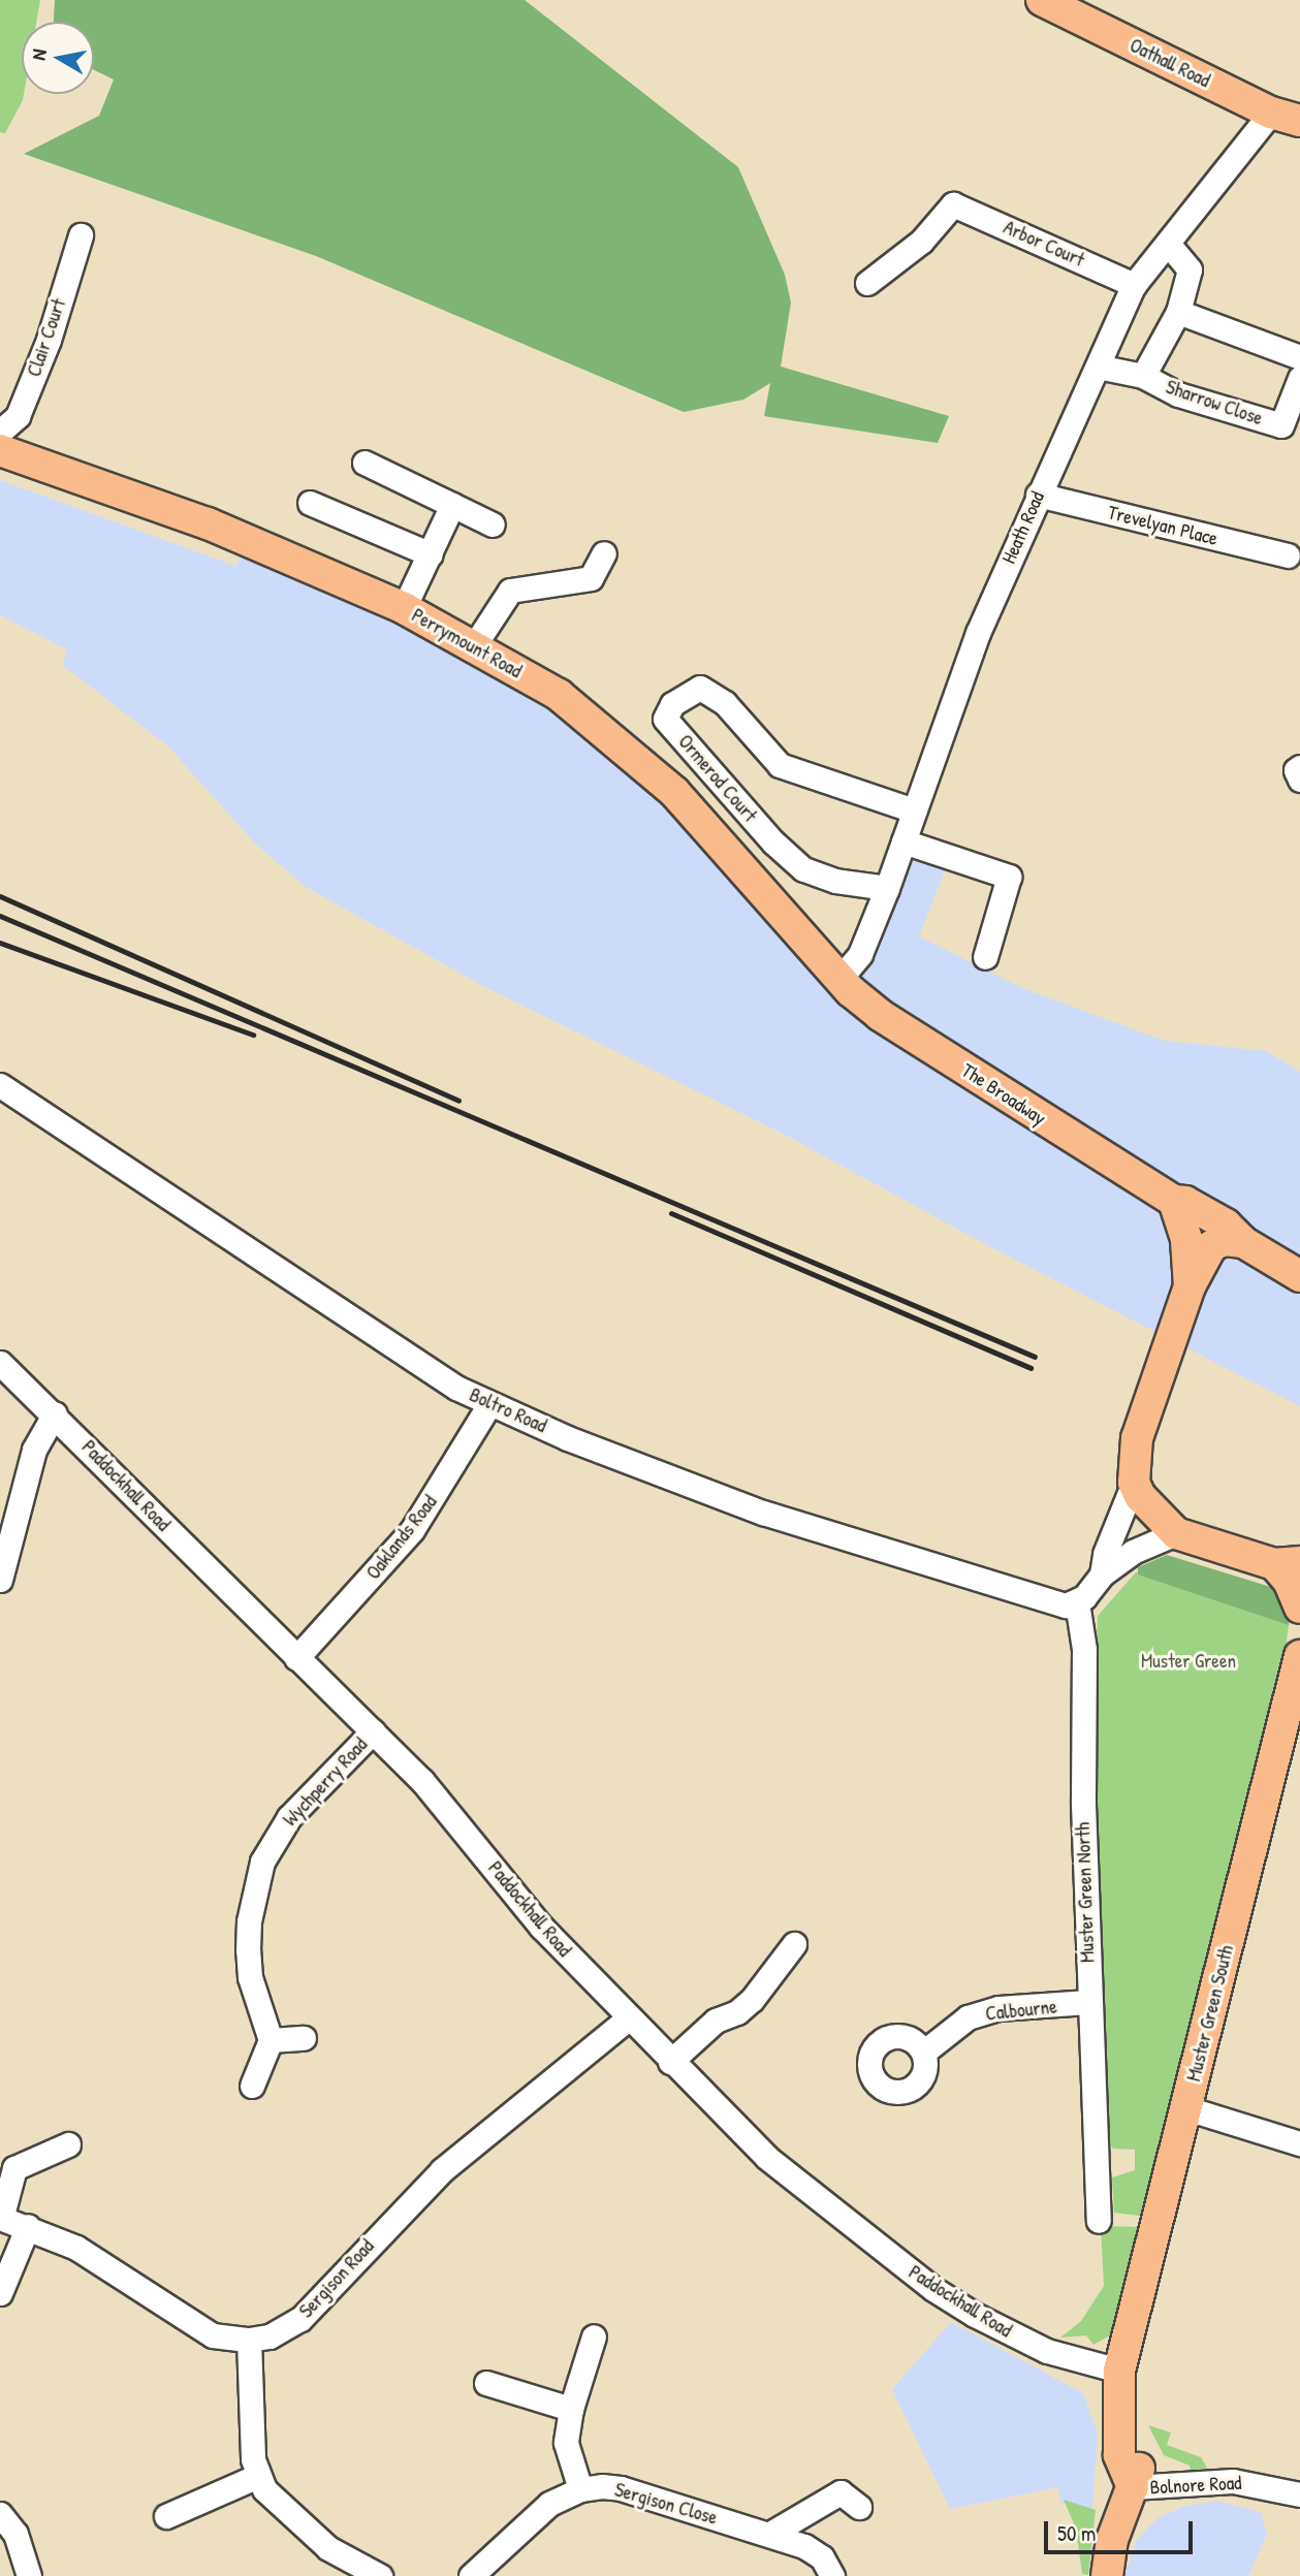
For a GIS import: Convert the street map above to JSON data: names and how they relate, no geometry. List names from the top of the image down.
{
  "streets": {
    "main road": [
      "Oathall Road",
      "Perrymount Road",
      "The Broadway",
      "Muster Green South"
    ],
    "street": [
      "Arbor Court",
      "Clair Court",
      "Sharrow Close",
      "Trevelyan Place",
      "Heath Road",
      "Ormerod Court",
      "Boltro Road",
      "Paddockhall Road",
      "Oaklands Road",
      "Wychperry Road",
      "Muster Green North",
      "Calbourne",
      "Sergison Road",
      "Bolnore Road",
      "Sergison Close"
    ]
  },
  "crossings": [
    ["Oathall Road", "Heath Road"],
    ["Arbor Court", "Heath Road"],
    ["Sharrow Close", "Heath Road"],
    ["Trevelyan Place", "Heath Road"],
    ["Heath Road", "Perrymount Road"],
    ["Heath Road", "Ormerod Court"],
    ["Heath Road", "The Broadway"],
    ["Perrymount Road", "The Broadway"],
    ["Boltro Road", "Oaklands Road"],
    ["Boltro Road", "Muster Green North"],
    ["Paddockhall Road", "Oaklands Road"],
    ["Paddockhall Road", "Wychperry Road"],
    ["Paddockhall Road", "Muster Green South"],
    ["Paddockhall Road", "Sergison Road"],
    ["Muster Green North", "Calbourne"],
    ["Muster Green South", "Bolnore Road"]
  ],
  "parks": ["Muster Green"],
  "scale_bar": "50 m",
  "north": "left"
}
